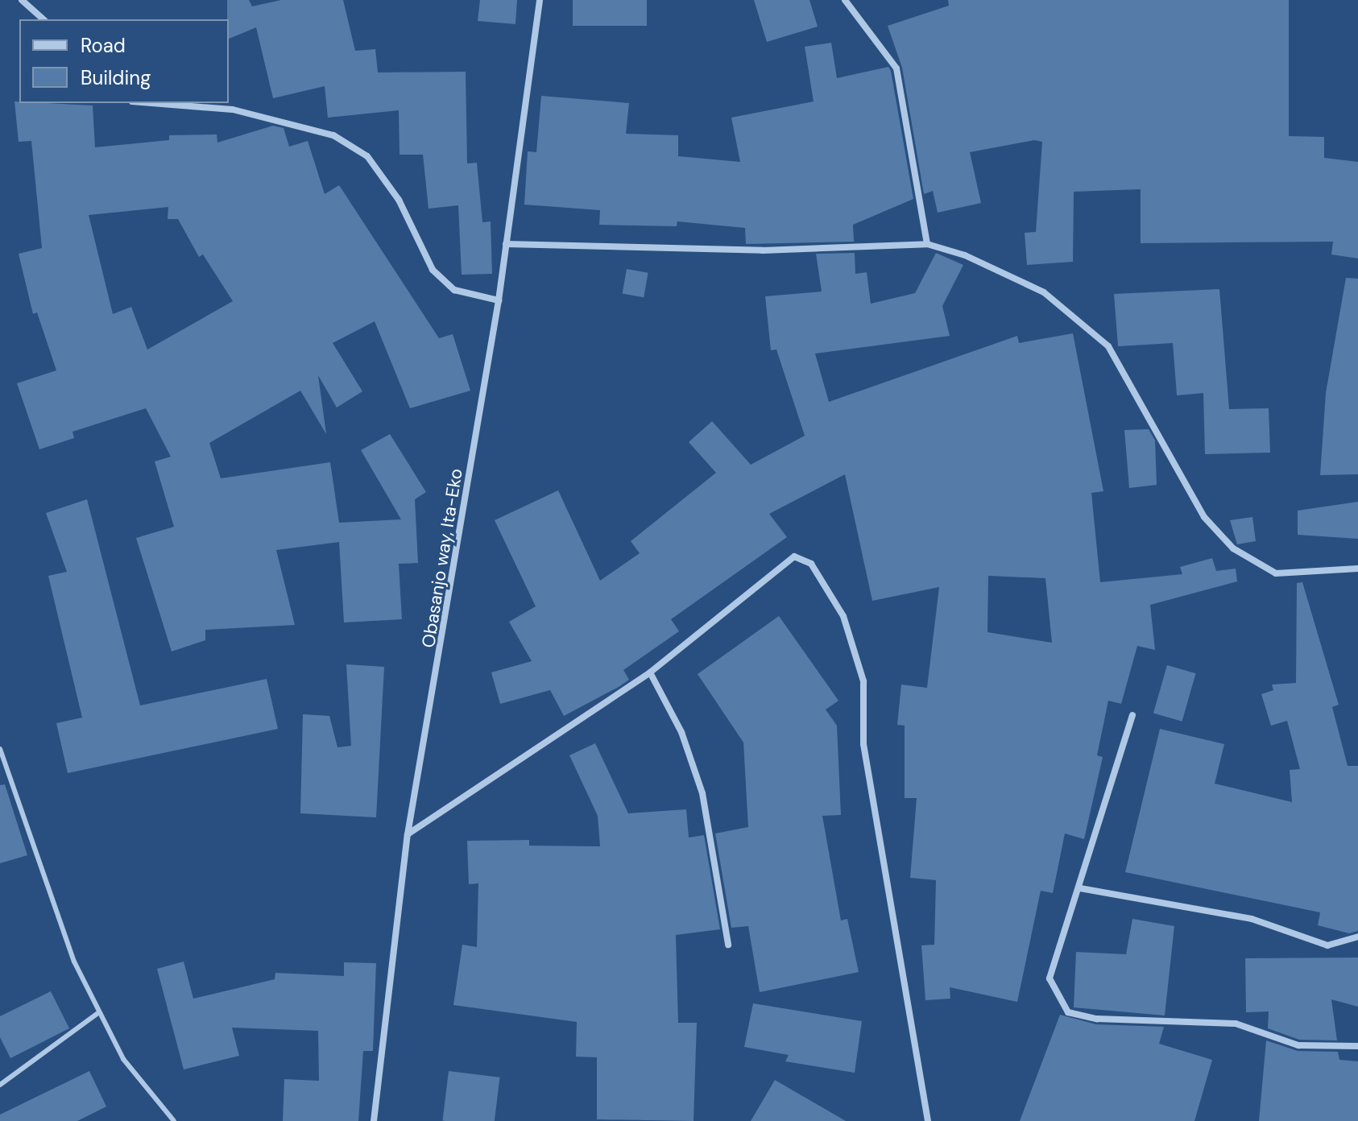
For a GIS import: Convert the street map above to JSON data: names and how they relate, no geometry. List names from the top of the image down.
{
  "streets": {
    "street": ["Obasanjo way, Ita-Eko"]
  },
  "legend": ["Road", "Building"]
}
